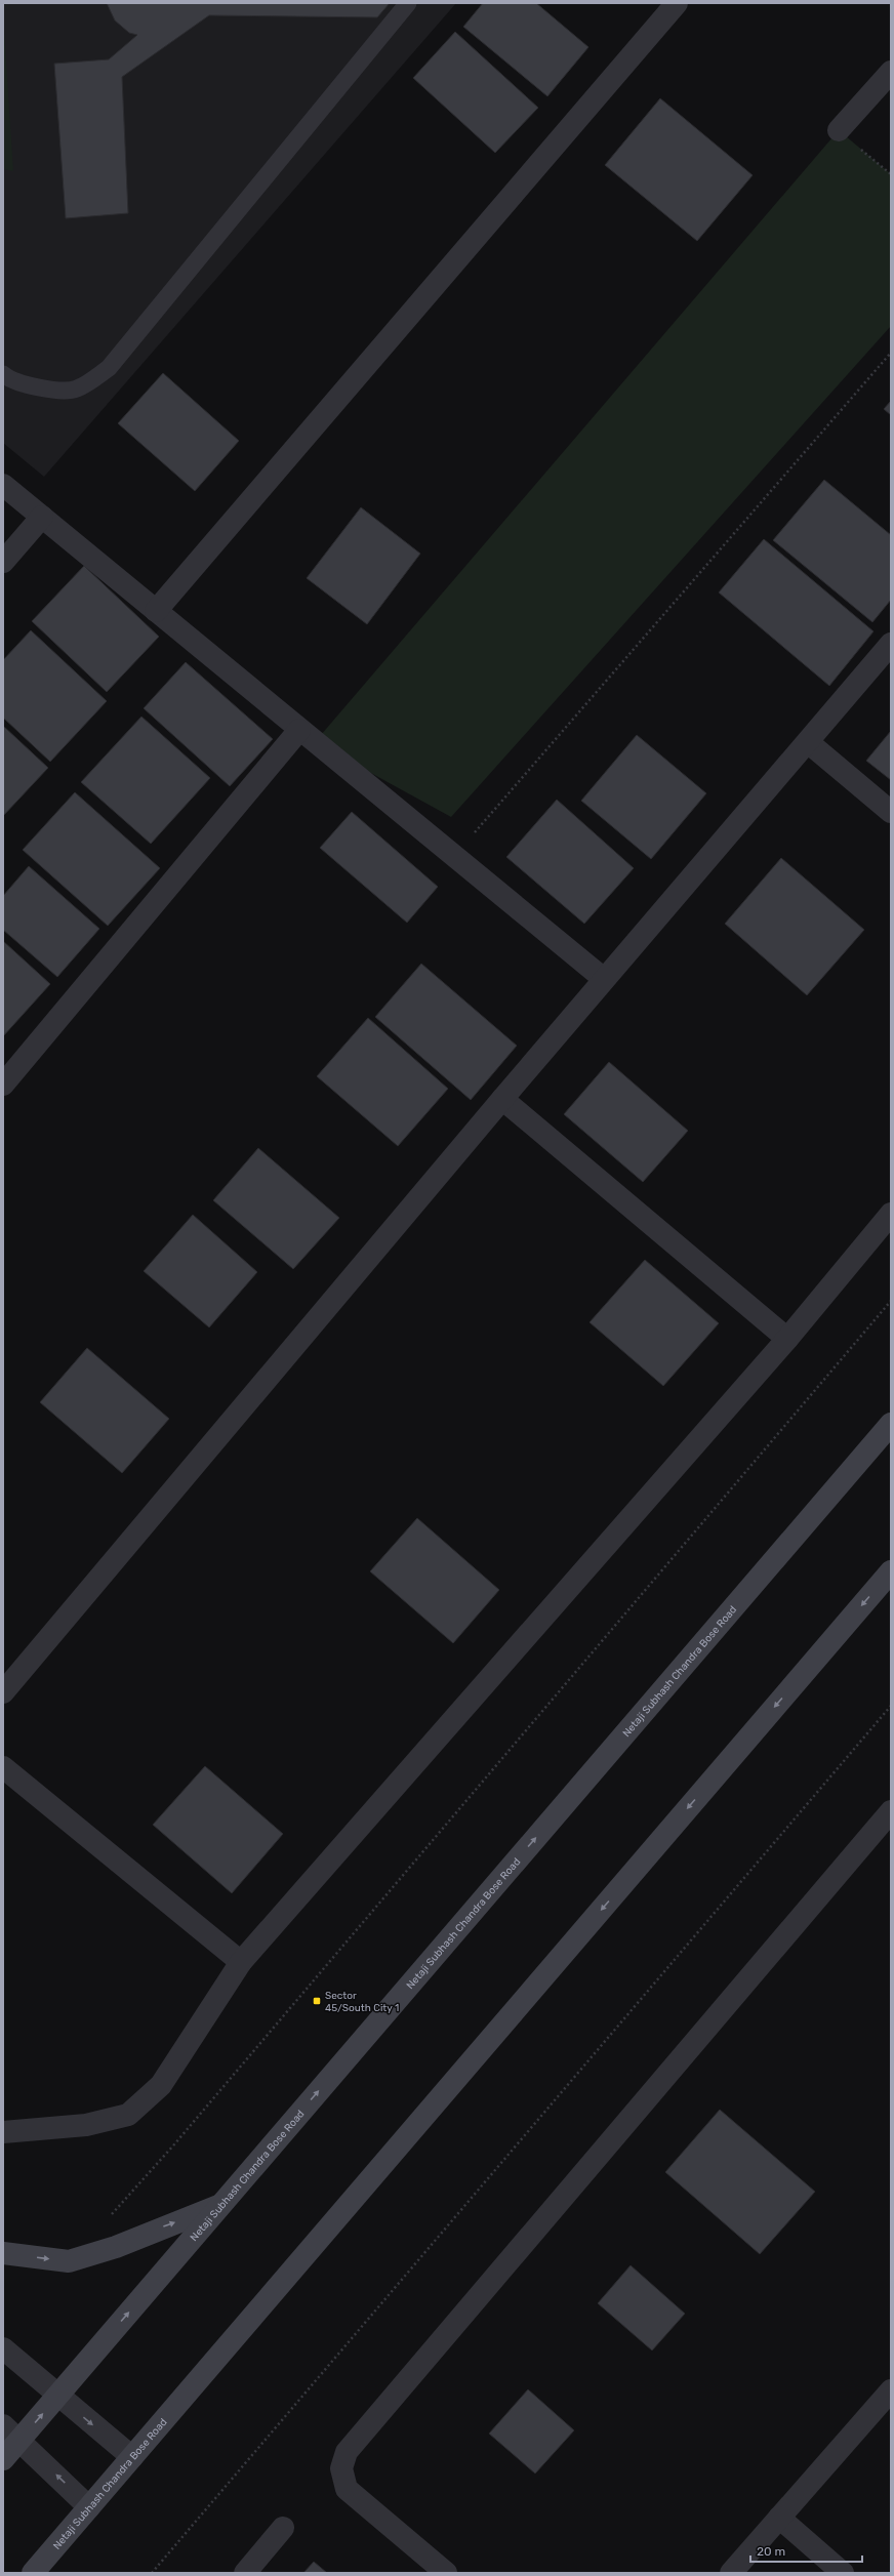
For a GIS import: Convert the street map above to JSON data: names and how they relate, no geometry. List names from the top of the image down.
{
  "streets": {
    "main road": ["Netaji Subhash Chandra Bose Road"]
  },
  "places": {
    "transit": ["Sector 45/South City 1"]
  },
  "scale_bar": "20 m"
}
